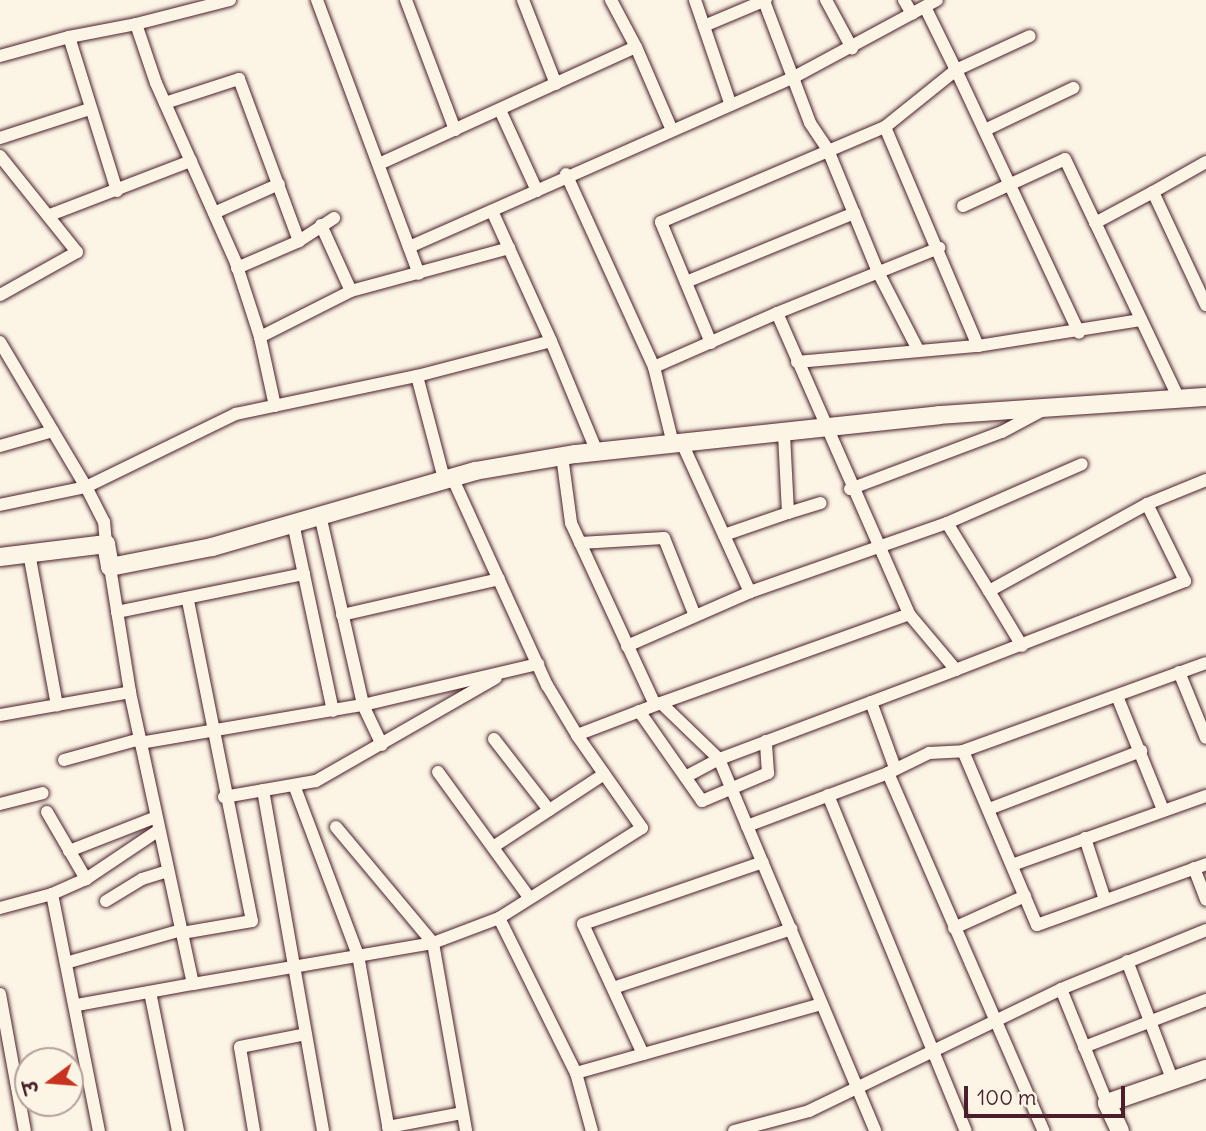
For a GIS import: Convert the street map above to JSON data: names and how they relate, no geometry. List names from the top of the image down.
{
  "scale_bar": "100 m",
  "north": "left"
}
